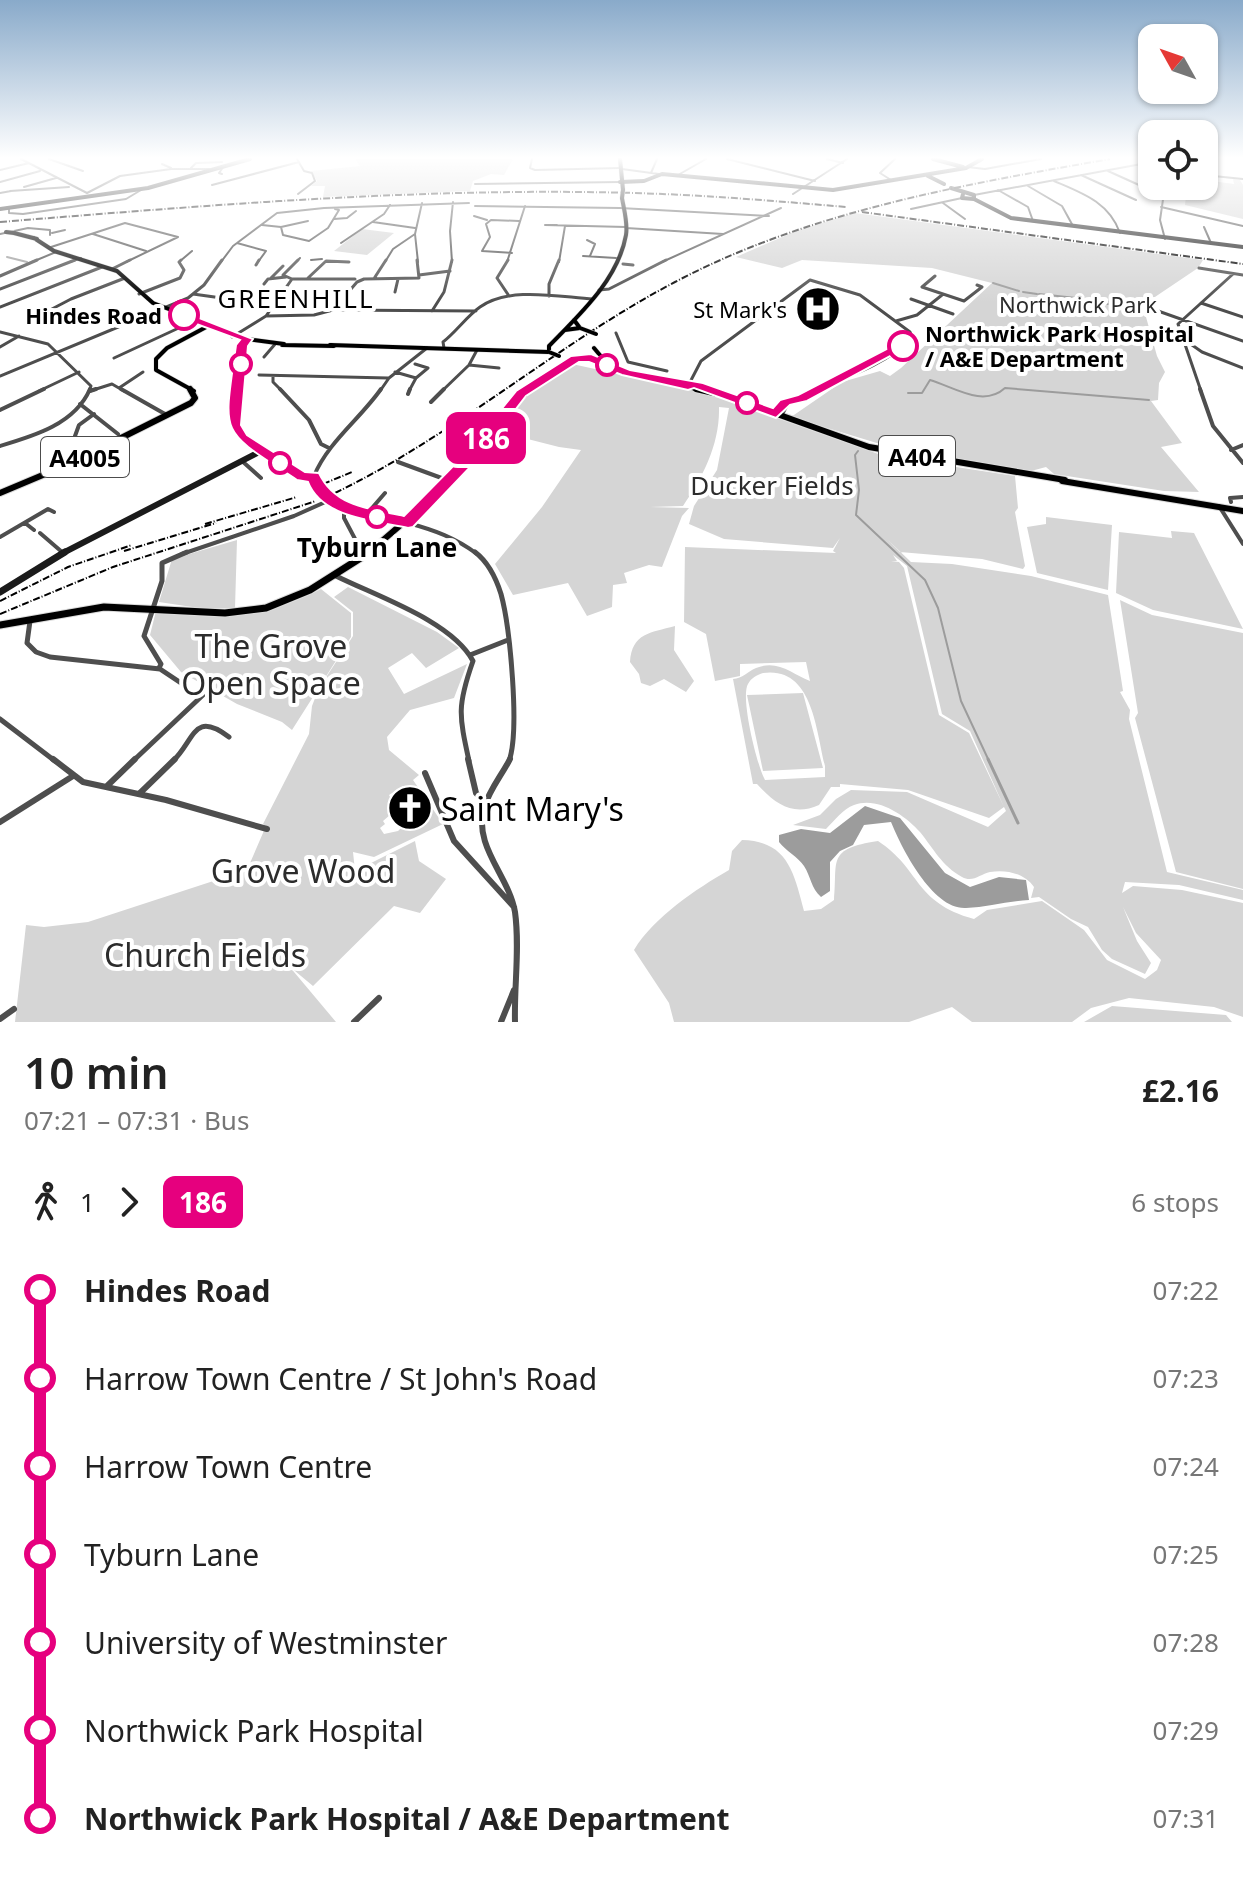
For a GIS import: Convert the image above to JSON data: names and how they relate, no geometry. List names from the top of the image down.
{
  "streets": {
    "main road": ["A404", "A4005"]
  },
  "districts": ["GREENHILL"],
  "parks": [
    "Northwick Park",
    "Ducker Fields",
    "The Grove Open Space",
    "Grove Wood",
    "Church Fields"
  ],
  "places": {
    "hospital": ["St Mark's"],
    "other": ["Hindes Road", "Northwick Park Hospital / A&E Department", "Tyburn Lane"],
    "church": ["Saint Mary's"]
  },
  "lines": ["bus line 186"],
  "north": "top left",
  "page": {
    "on_map": "186",
    "heading": ["10 min", "07:21 – 07:31 · Bus", "£2.16"],
    "legs": ["1", "186", "6 stops"],
    "list": [
      {
        "name": "Hindes Road",
        "value": "07:22"
      },
      {
        "name": "Harrow Town Centre / St John's Road",
        "value": "07:23"
      },
      {
        "name": "Harrow Town Centre",
        "value": "07:24"
      },
      {
        "name": "Tyburn Lane",
        "value": "07:25"
      },
      {
        "name": "University of Westminster",
        "value": "07:28"
      },
      {
        "name": "Northwick Park Hospital",
        "value": "07:29"
      },
      {
        "name": "Northwick Park Hospital / A&E Department",
        "value": "07:31"
      }
    ]
  }
}
